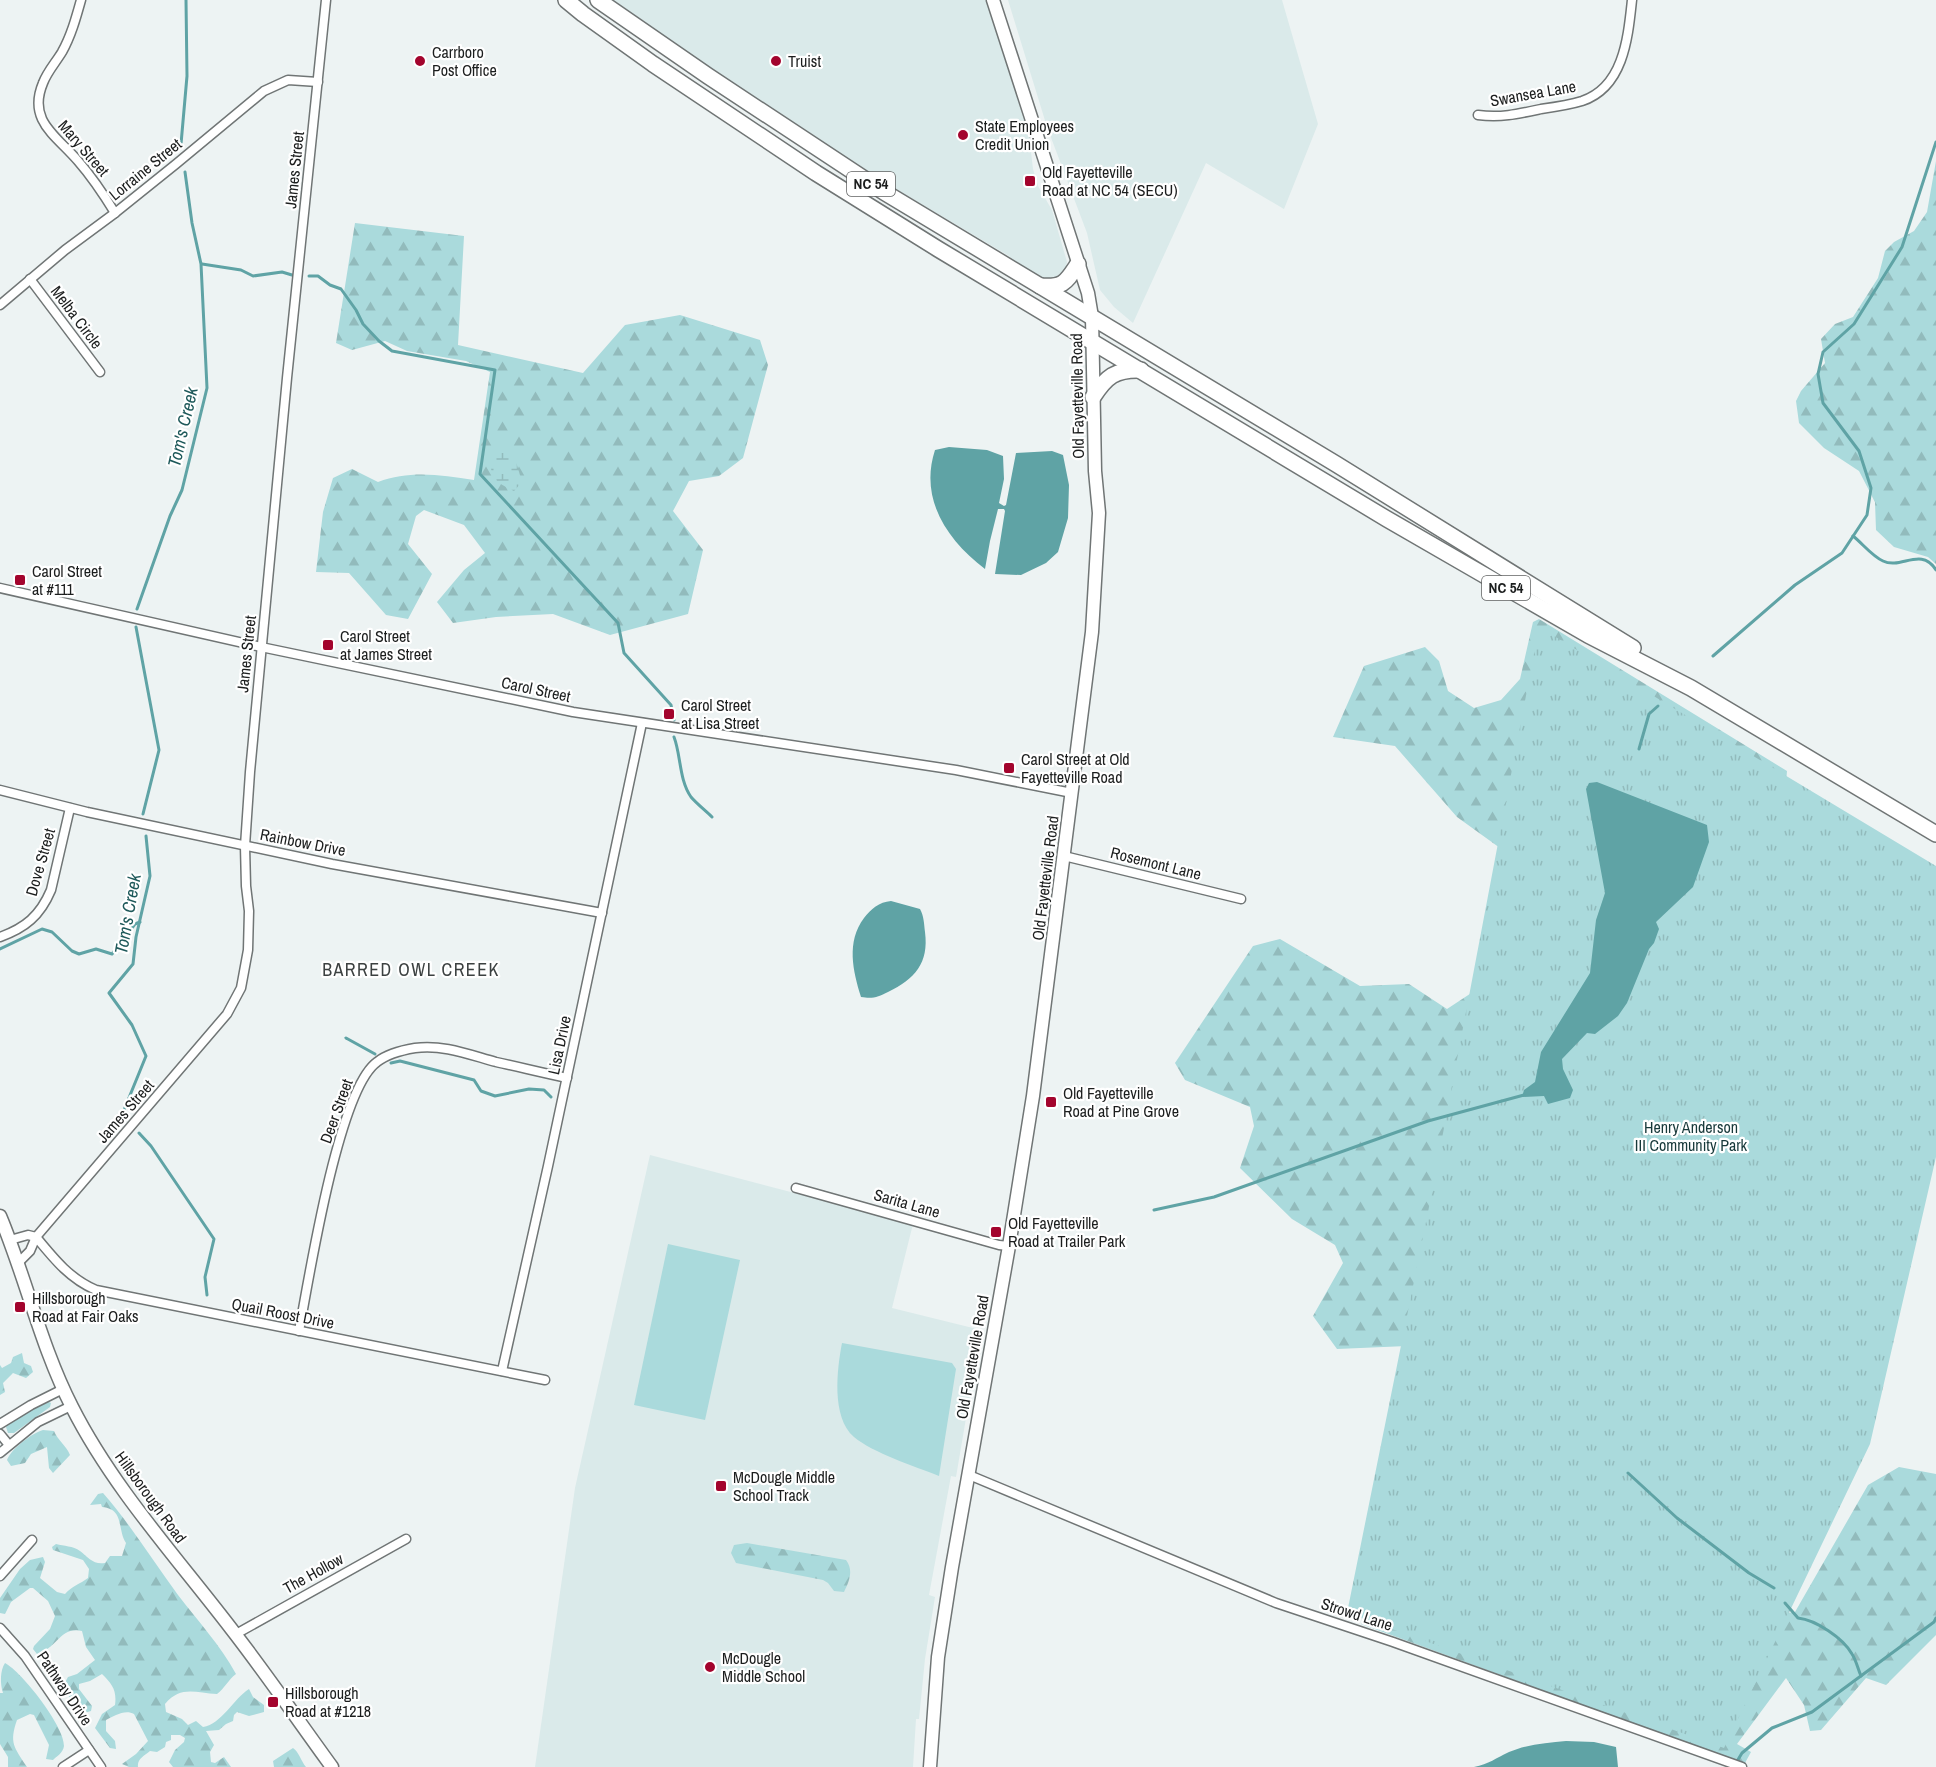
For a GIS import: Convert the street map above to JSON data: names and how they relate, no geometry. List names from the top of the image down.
{
  "streets": {
    "highway": ["NC 54"],
    "street": [
      "Swansea Lane",
      "Mary Street",
      "Lorraine Street",
      "James Street",
      "Melba Circle",
      "Old Fayetteville Road",
      "Carol Street",
      "Rainbow Drive",
      "Dove Street",
      "Rosemont Lane",
      "Lisa Drive",
      "Deer Street",
      "Sarita Lane",
      "Quail Roost Drive",
      "Hillsborough Road",
      "The Hollow",
      "Strowd Lane",
      "Pathway Drive"
    ]
  },
  "crossings": [
    ["Mary Street", "Lorraine Street"],
    ["Lorraine Street", "James Street"],
    ["Lorraine Street", "Melba Circle"],
    ["James Street", "Carol Street"],
    ["James Street", "Rainbow Drive"],
    ["James Street", "Quail Roost Drive"],
    ["James Street", "Hillsborough Road"],
    ["NC 54", "Old Fayetteville Road"],
    ["Old Fayetteville Road", "Carol Street"],
    ["Old Fayetteville Road", "Rosemont Lane"],
    ["Old Fayetteville Road", "Sarita Lane"],
    ["Old Fayetteville Road", "Strowd Lane"],
    ["Carol Street", "Lisa Drive"],
    ["Rainbow Drive", "Dove Street"],
    ["Rainbow Drive", "Lisa Drive"],
    ["Lisa Drive", "Deer Street"],
    ["Lisa Drive", "Quail Roost Drive"],
    ["Deer Street", "Quail Roost Drive"],
    ["Hillsborough Road", "The Hollow"]
  ],
  "districts": ["BARRED OWL CREEK"],
  "water": ["Tom's Creek"],
  "parks": ["Henry Anderson III Community Park"],
  "places": {
    "other": [
      "Carrboro Post Office",
      "Truist",
      "State Employees Credit Union",
      "McDougle Middle School"
    ],
    "transit": [
      "Old Fayetteville Road at NC 54 (SECU)",
      "Carol Street at #111",
      "Carol Street at James Street",
      "Carol Street at Lisa Street",
      "Carol Street at Old Fayetteville Road",
      "Old Fayetteville Road at Pine Grove",
      "Old Fayetteville Road at Trailer Park",
      "Hillsborough Road at Fair Oaks",
      "McDougle Middle School Track",
      "Hillsborough Road at #1218"
    ]
  }
}
